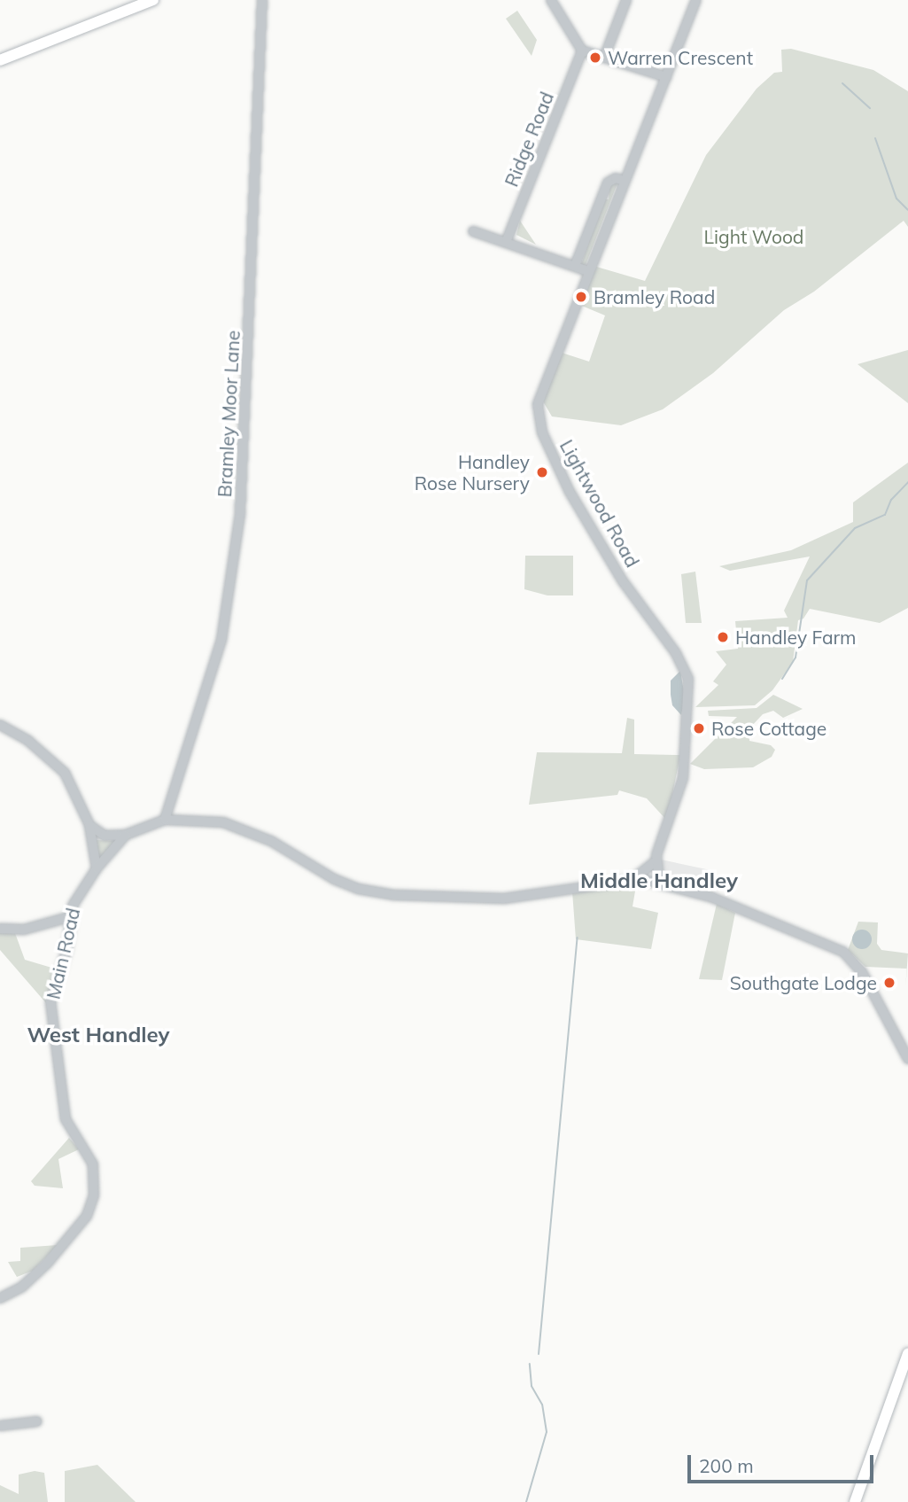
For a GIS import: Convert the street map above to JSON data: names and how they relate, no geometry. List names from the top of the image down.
{
  "streets": {
    "street": [
      "Ridge Road",
      "Bramley Moor Lane",
      "Lightwood Road",
      "Main Road"
    ]
  },
  "crossings": [
    ["Bramley Moor Lane", "Main Road"],
    ["Lightwood Road", "Main Road"]
  ],
  "districts": ["Middle Handley", "West Handley"],
  "parks": ["Light Wood"],
  "places": [
    "Warren Crescent",
    "Bramley Road",
    "Handley Rose Nursery",
    "Handley Farm",
    "Rose Cottage",
    "Southgate Lodge"
  ],
  "scale_bar": "200 m"
}
